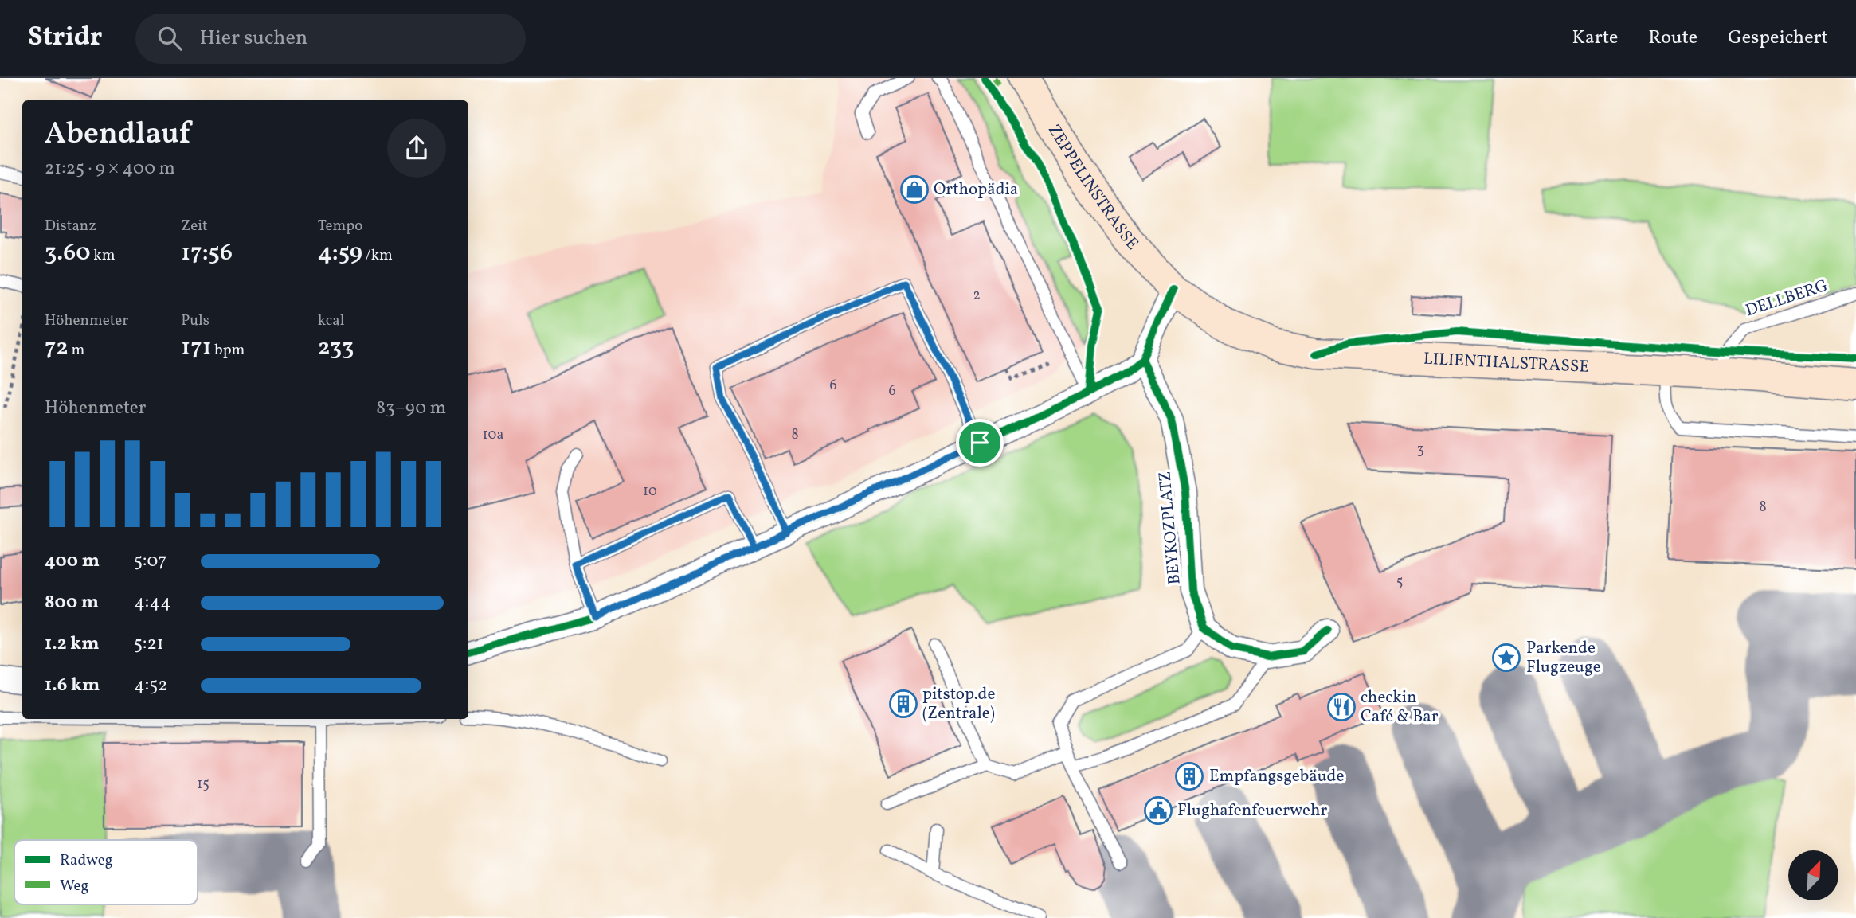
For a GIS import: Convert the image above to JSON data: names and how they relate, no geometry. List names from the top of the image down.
{
  "streets": {
    "main road": ["ZEPPELINSTRASSE", "LILIENTHALSTRASSE"],
    "street": ["BEYKOZPLATZ"],
    "lane": ["DELLBERG"]
  },
  "crossings": [
    ["ZEPPELINSTRASSE", "LILIENTHALSTRASSE"],
    ["DELLBERG", "LILIENTHALSTRASSE"]
  ],
  "places": {
    "shop": ["Orthopädia"],
    "place": ["Parkende Flugzeuge"],
    "building": ["pitstop.de (Zentrale)", "Empfangsgebäude"],
    "restaurant": ["checkin Café & Bar"],
    "public building": ["Flughafenfeuerwehr"]
  },
  "house_numbers": [
    "2",
    "6",
    "6",
    "10a",
    "8",
    "3",
    "10",
    "8",
    "5",
    "15"
  ],
  "legend": ["Radweg", "Weg"],
  "north": "top right",
  "page": {
    "header": "Stridr",
    "search": "Hier suchen",
    "nav": ["Karte", "Route", "Gespeichert"],
    "heading": ["Abendlauf", "21:25 · 9 × 400 m"],
    "stats": [
      ["Distanz", "3.60 km"],
      ["Zeit", "17:56"],
      ["Tempo", "4:59 /km"],
      ["Höhenmeter", "72 m"],
      ["Puls", "171 bpm"],
      ["kcal", "233"]
    ],
    "chart": ["Höhenmeter", "83–90 m"],
    "list": [
      {
        "name": "400 m",
        "note": "5:07"
      },
      {
        "name": "800 m",
        "note": "4:44"
      },
      {
        "name": "1.2 km",
        "note": "5:21"
      },
      {
        "name": "1.6 km",
        "note": "4:52"
      }
    ]
  }
}
